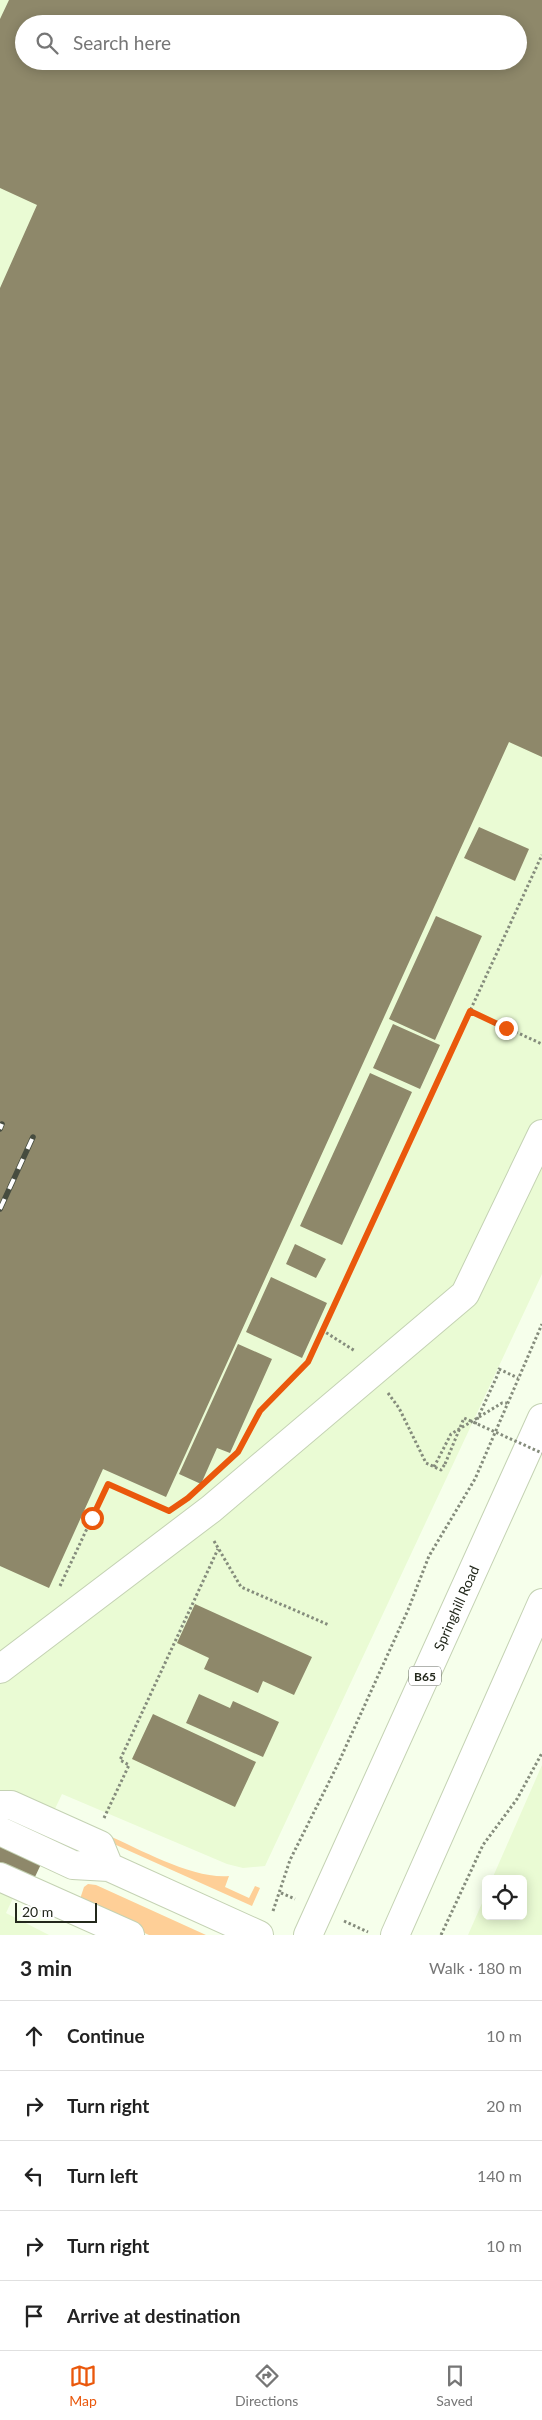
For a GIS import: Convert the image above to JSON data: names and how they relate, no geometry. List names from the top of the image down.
{
  "streets": {
    "street": ["Springhill Road", "B65"]
  },
  "scale_bar": "20 m",
  "page": {
    "search": "Search here",
    "scale": "20 m",
    "heading": ["3 min", "Walk · 180 m"],
    "list": [
      ["Continue", "10 m"],
      ["Turn right", "20 m"],
      ["Turn left", "140 m"],
      ["Turn right", "10 m"],
      "Arrive at destination"
    ],
    "nav": ["Map", "Directions", "Saved"]
  }
}
